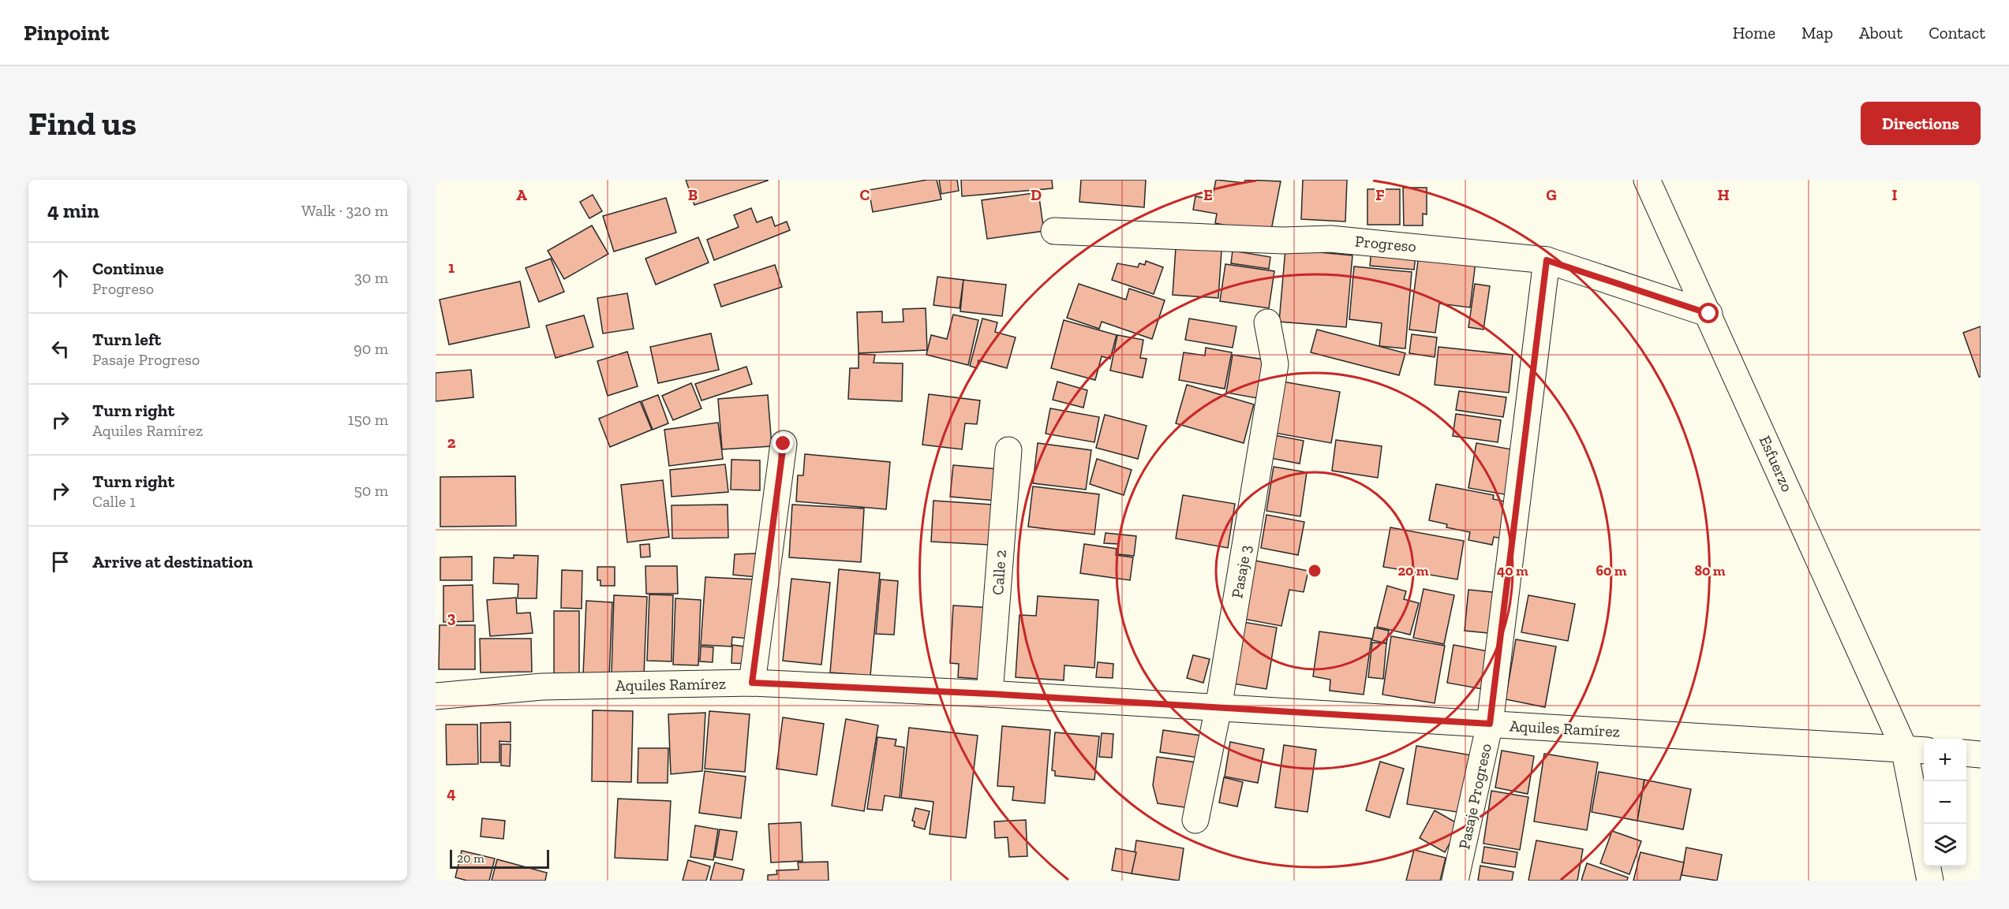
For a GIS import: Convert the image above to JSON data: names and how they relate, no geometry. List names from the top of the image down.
{
  "streets": {
    "street": [
      "Progreso",
      "Esfuerzo",
      "Pasaje 3",
      "Calle 2",
      "Aquiles Ramírez",
      "Pasaje Progreso"
    ]
  },
  "crossings": [
    ["Progreso", "Esfuerzo"],
    ["Progreso", "Pasaje Progreso"],
    ["Esfuerzo", "Aquiles Ramírez"],
    ["Pasaje 3", "Aquiles Ramírez"],
    ["Calle 2", "Aquiles Ramírez"],
    ["Aquiles Ramírez", "Pasaje Progreso"]
  ],
  "scale_bar": "20 m",
  "page": {
    "header": "Pinpoint",
    "nav": [
      "Home",
      "Map",
      "About",
      "Contact"
    ],
    "buttons": "Directions",
    "title": "Find us",
    "heading": ["4 min", "Walk · 320 m"],
    "list": [
      ["Continue", "Progreso", "30 m"],
      ["Turn left", "Pasaje Progreso", "90 m"],
      ["Turn right", "Aquiles Ramírez", "150 m"],
      ["Turn right", "Calle 1", "50 m"],
      "Arrive at destination"
    ],
    "map_buttons": ["+", "−"],
    "scale": "20 m"
  },
  "grid": {
    "columns": [
      "A",
      "B",
      "C",
      "D",
      "E",
      "F",
      "G",
      "H",
      "I"
    ],
    "rows": [
      "1",
      "2",
      "3",
      "4"
    ]
  },
  "rings": [
    "20 m",
    "40 m",
    "60 m",
    "80 m"
  ]
}
